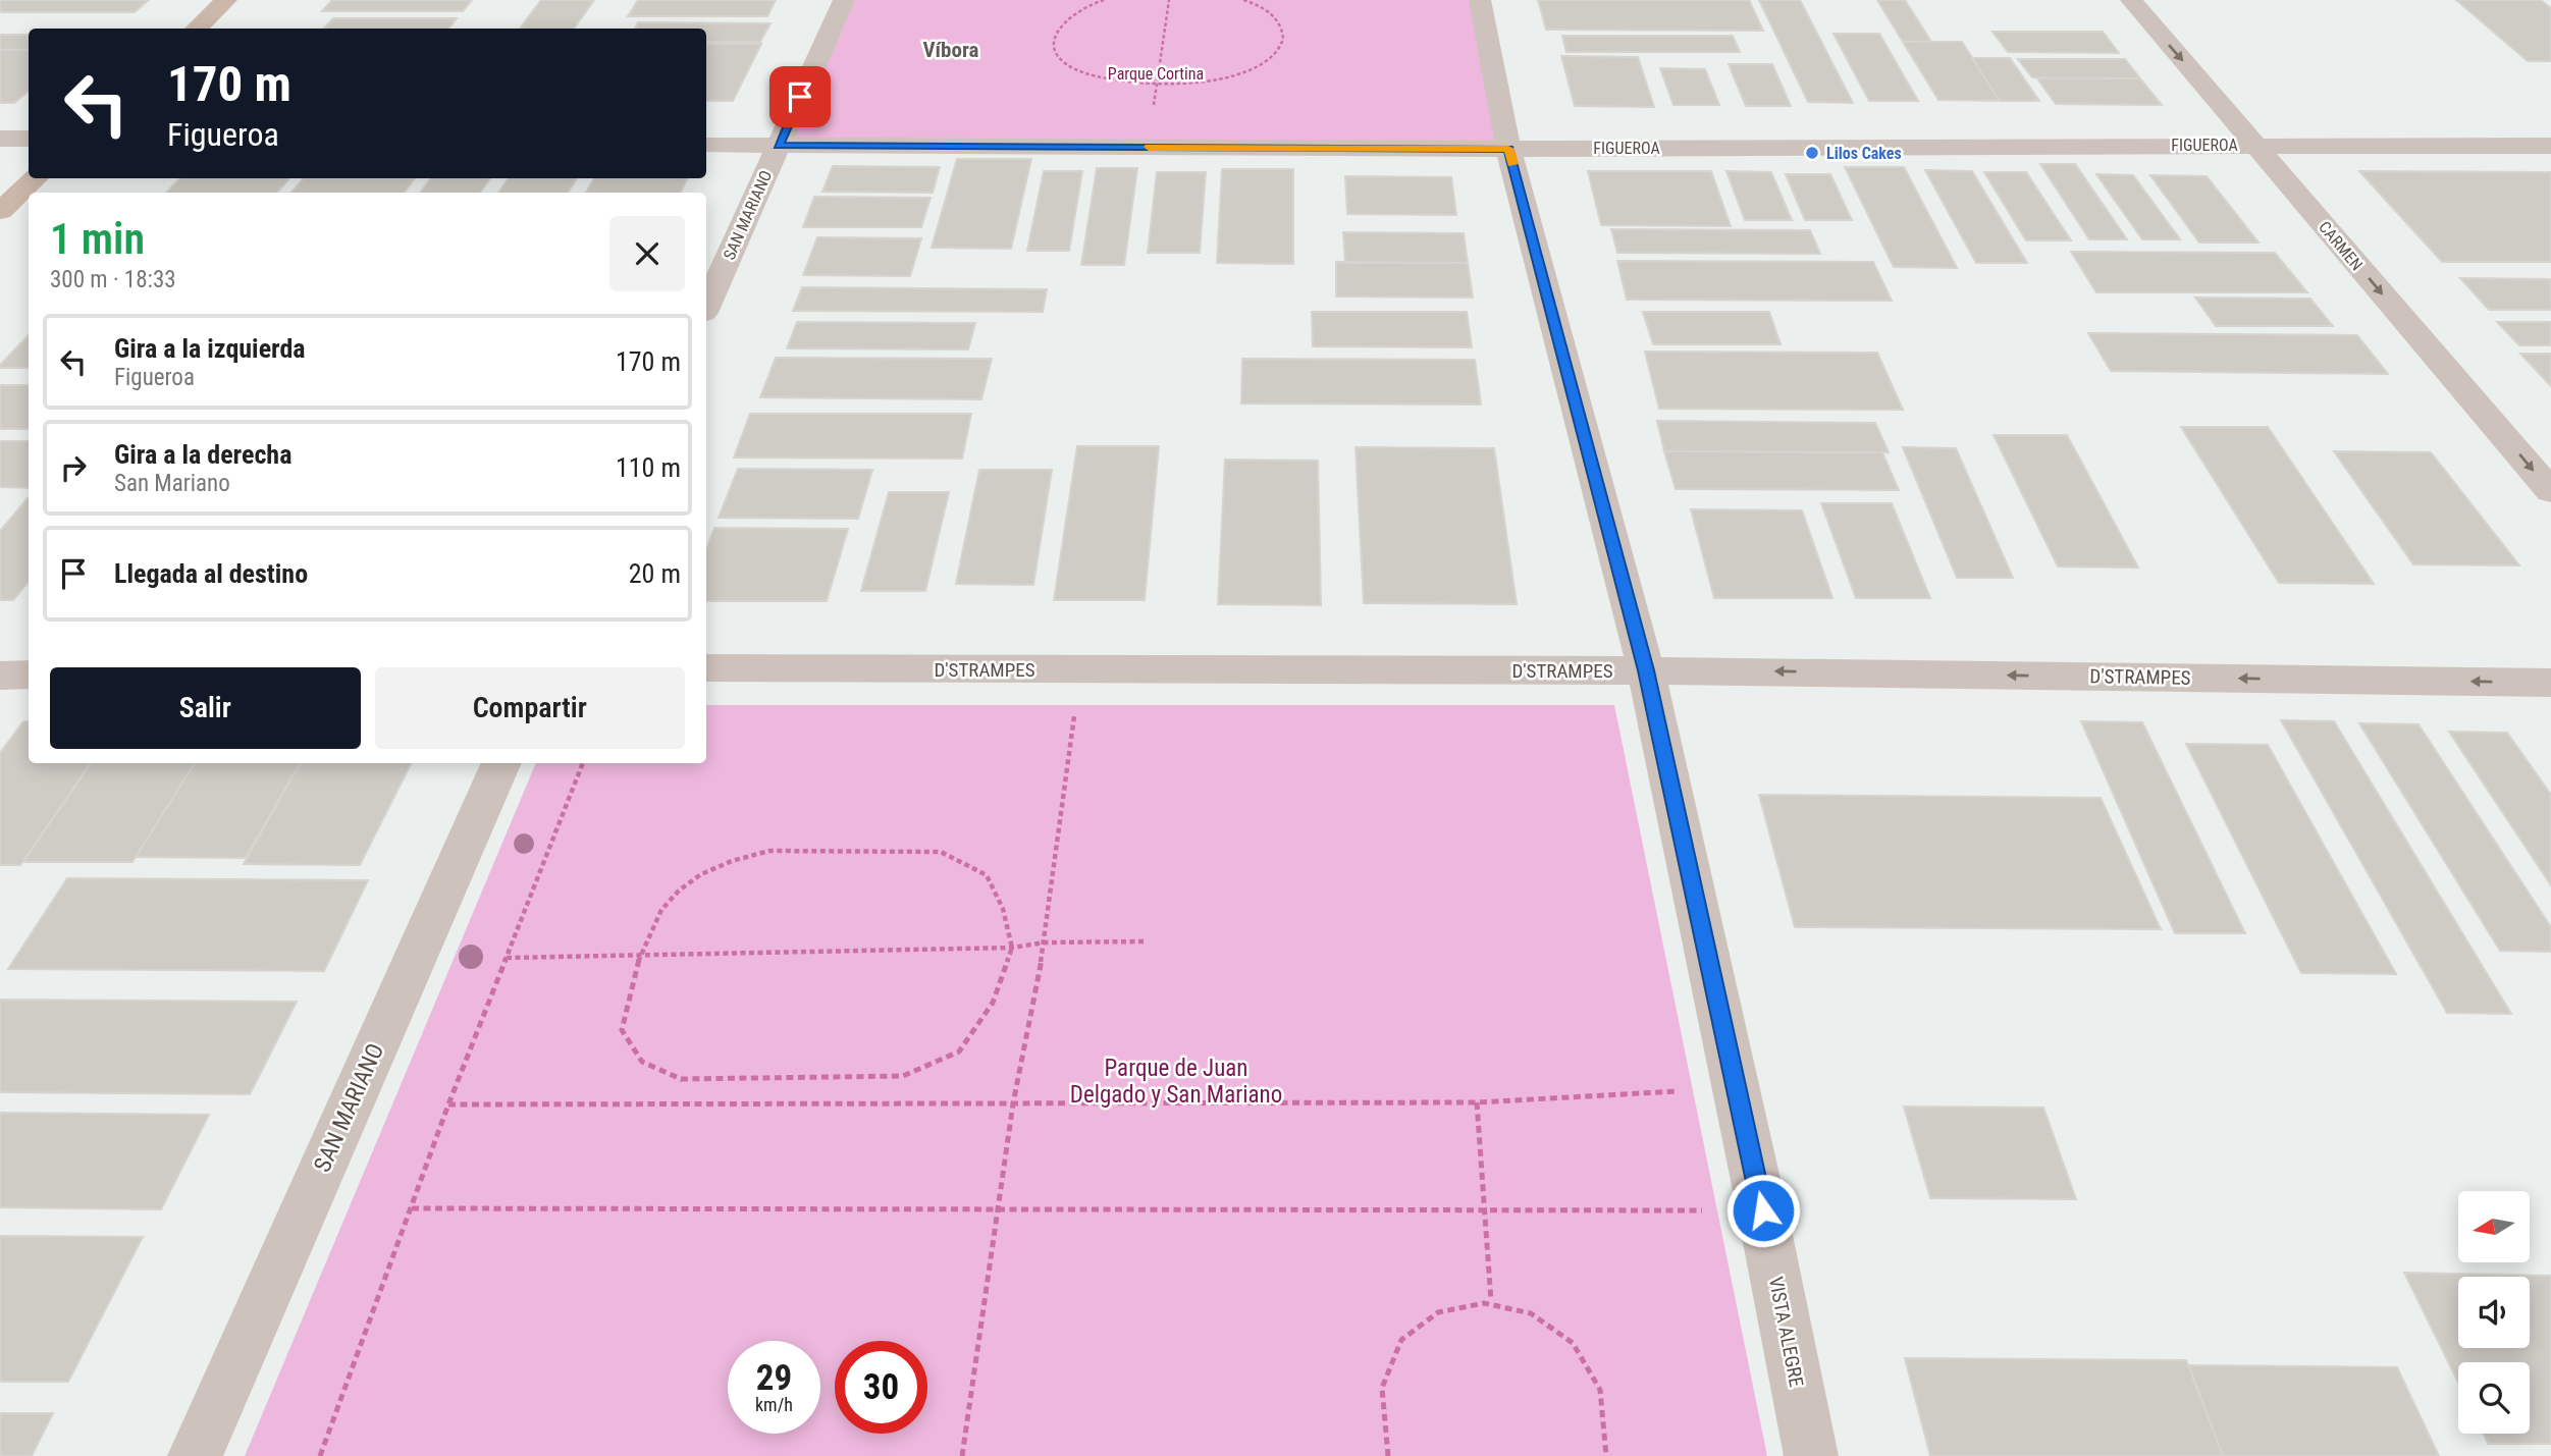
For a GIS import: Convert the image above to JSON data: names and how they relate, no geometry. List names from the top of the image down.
{
  "streets": {
    "street": [
      "FIGUEROA",
      "SAN MARIANO",
      "CARMEN",
      "D'STRAMPES",
      "VISTA ALEGRE"
    ]
  },
  "crossings": [
    ["FIGUEROA", "SAN MARIANO"],
    ["FIGUEROA", "CARMEN"],
    ["FIGUEROA", "VISTA ALEGRE"],
    ["D'STRAMPES", "VISTA ALEGRE"]
  ],
  "one_way": ["CARMEN", "D'STRAMPES"],
  "districts": ["Víbora"],
  "parks": ["Parque Cortina", "Parque de Juan Delgado y San Mariano"],
  "places": ["Lilos Cakes"],
  "north": "left",
  "page": {
    "turn": ["170 m", "Figueroa"],
    "heading": ["1 min", "300 m · 18:33"],
    "list": [
      {
        "name": "Gira a la izquierda",
        "note": "Figueroa",
        "value": "170 m"
      },
      {
        "name": "Gira a la derecha",
        "note": "San Mariano",
        "value": "110 m"
      },
      {
        "name": "Llegada al destino",
        "value": "20 m"
      }
    ],
    "buttons": ["Salir", "Compartir"],
    "speed": "29 km/h",
    "limit": "30"
  }
}
